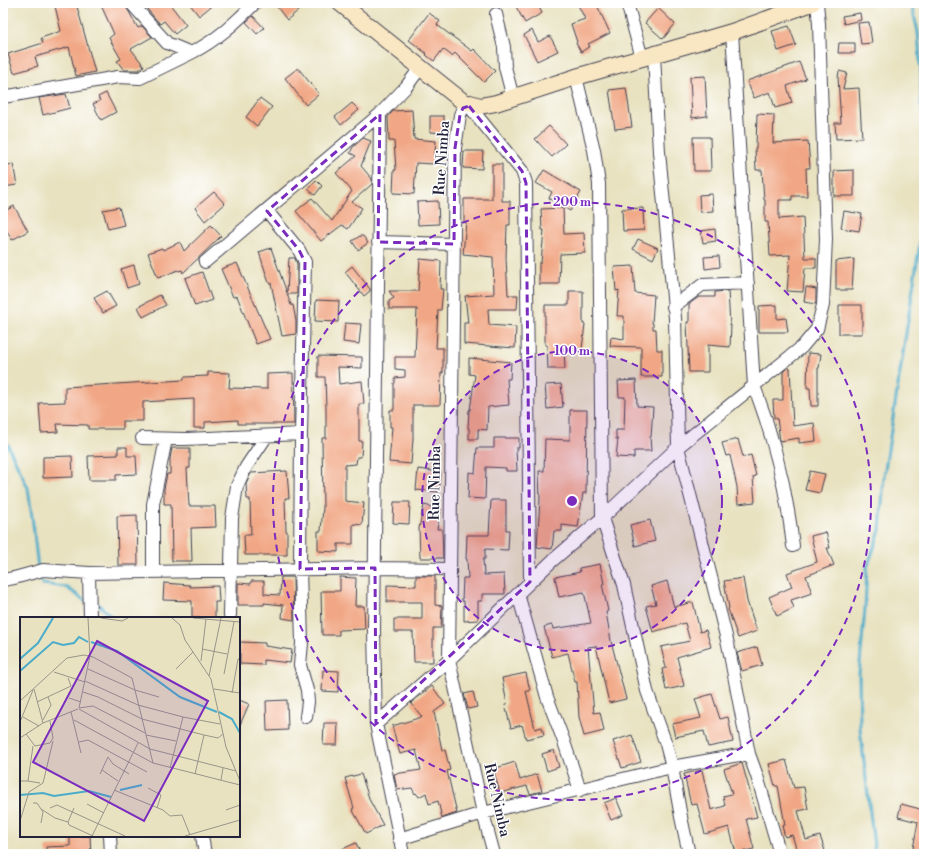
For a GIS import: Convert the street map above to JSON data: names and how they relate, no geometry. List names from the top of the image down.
{
  "streets": {
    "street": ["Rue Nimba"]
  },
  "rings": ["200 m", "100 m"]
}
